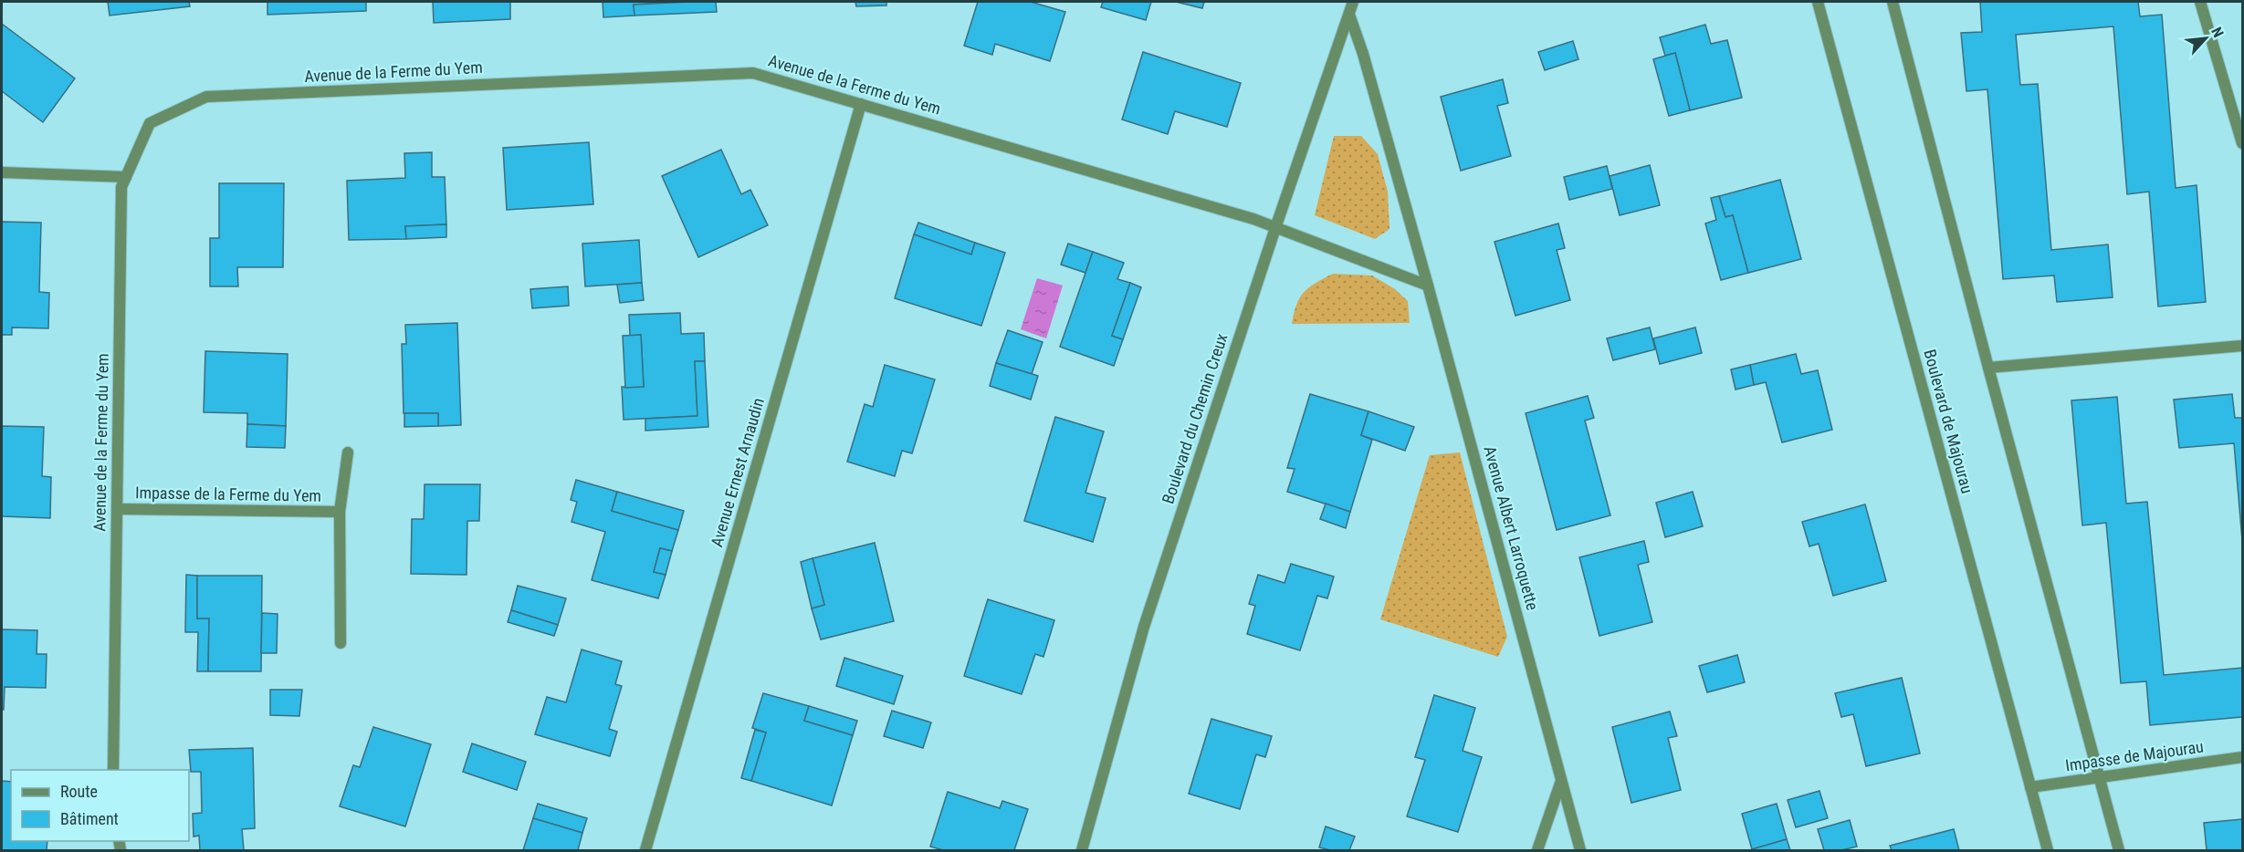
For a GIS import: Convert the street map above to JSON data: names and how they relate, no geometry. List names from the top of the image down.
{
  "streets": {
    "street": [
      "Avenue de la Ferme du Yem",
      "Boulevard du Chemin Creux",
      "Boulevard de Majourau",
      "Avenue Ernest Arnaudin",
      "Impasse de la Ferme du Yem",
      "Avenue Albert Larroquette",
      "Impasse de Majourau"
    ]
  },
  "crossings": [
    ["Avenue de la Ferme du Yem", "Boulevard du Chemin Creux"],
    ["Avenue de la Ferme du Yem", "Avenue Ernest Arnaudin"],
    ["Avenue de la Ferme du Yem", "Impasse de la Ferme du Yem"],
    ["Boulevard du Chemin Creux", "Avenue Albert Larroquette"],
    ["Boulevard de Majourau", "Impasse de Majourau"]
  ],
  "legend": ["Route", "Bâtiment"],
  "north": "top right"
}
